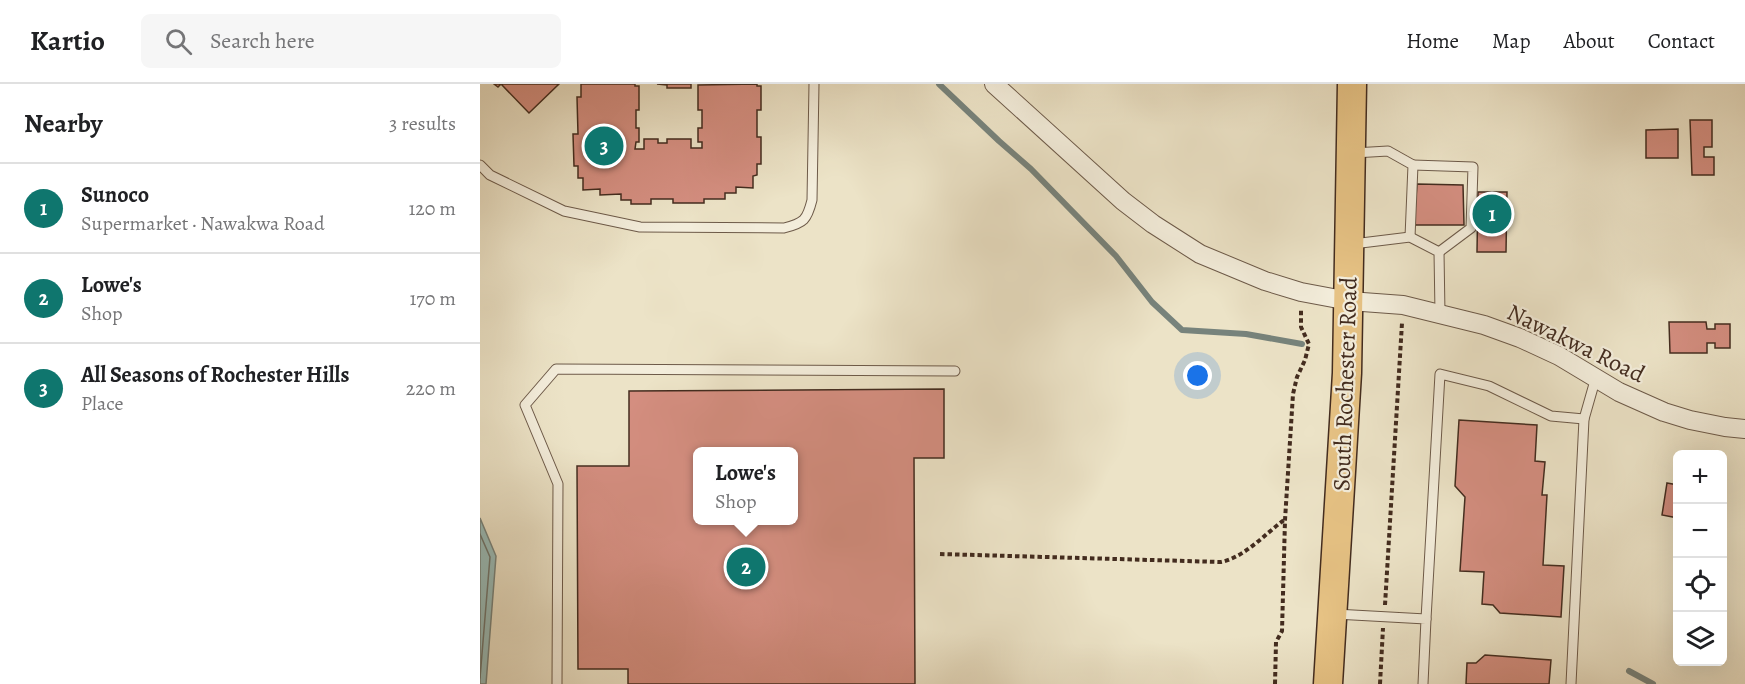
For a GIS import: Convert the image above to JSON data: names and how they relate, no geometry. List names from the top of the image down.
{
  "streets": {
    "main road": ["South Rochester Road"],
    "street": ["Nawakwa Road"]
  },
  "crossings": [
    ["Nawakwa Road", "South Rochester Road"]
  ],
  "page": {
    "header": "Kartio",
    "search": "Search here",
    "nav": [
      "Home",
      "Map",
      "About",
      "Contact"
    ],
    "heading": ["Nearby", "3 results"],
    "pins": ["3", "1", "2"],
    "list": [
      {
        "mark": "1",
        "name": "Sunoco",
        "note": "Supermarket · Nawakwa Road",
        "value": "120 m"
      },
      {
        "mark": "2",
        "name": "Lowe's",
        "note": "Shop",
        "value": "170 m"
      },
      {
        "mark": "3",
        "name": "All Seasons of Rochester Hills",
        "note": "Place",
        "value": "220 m"
      }
    ],
    "popup": ["Lowe's", "Shop"],
    "map_buttons": ["+", "−"]
  }
}
